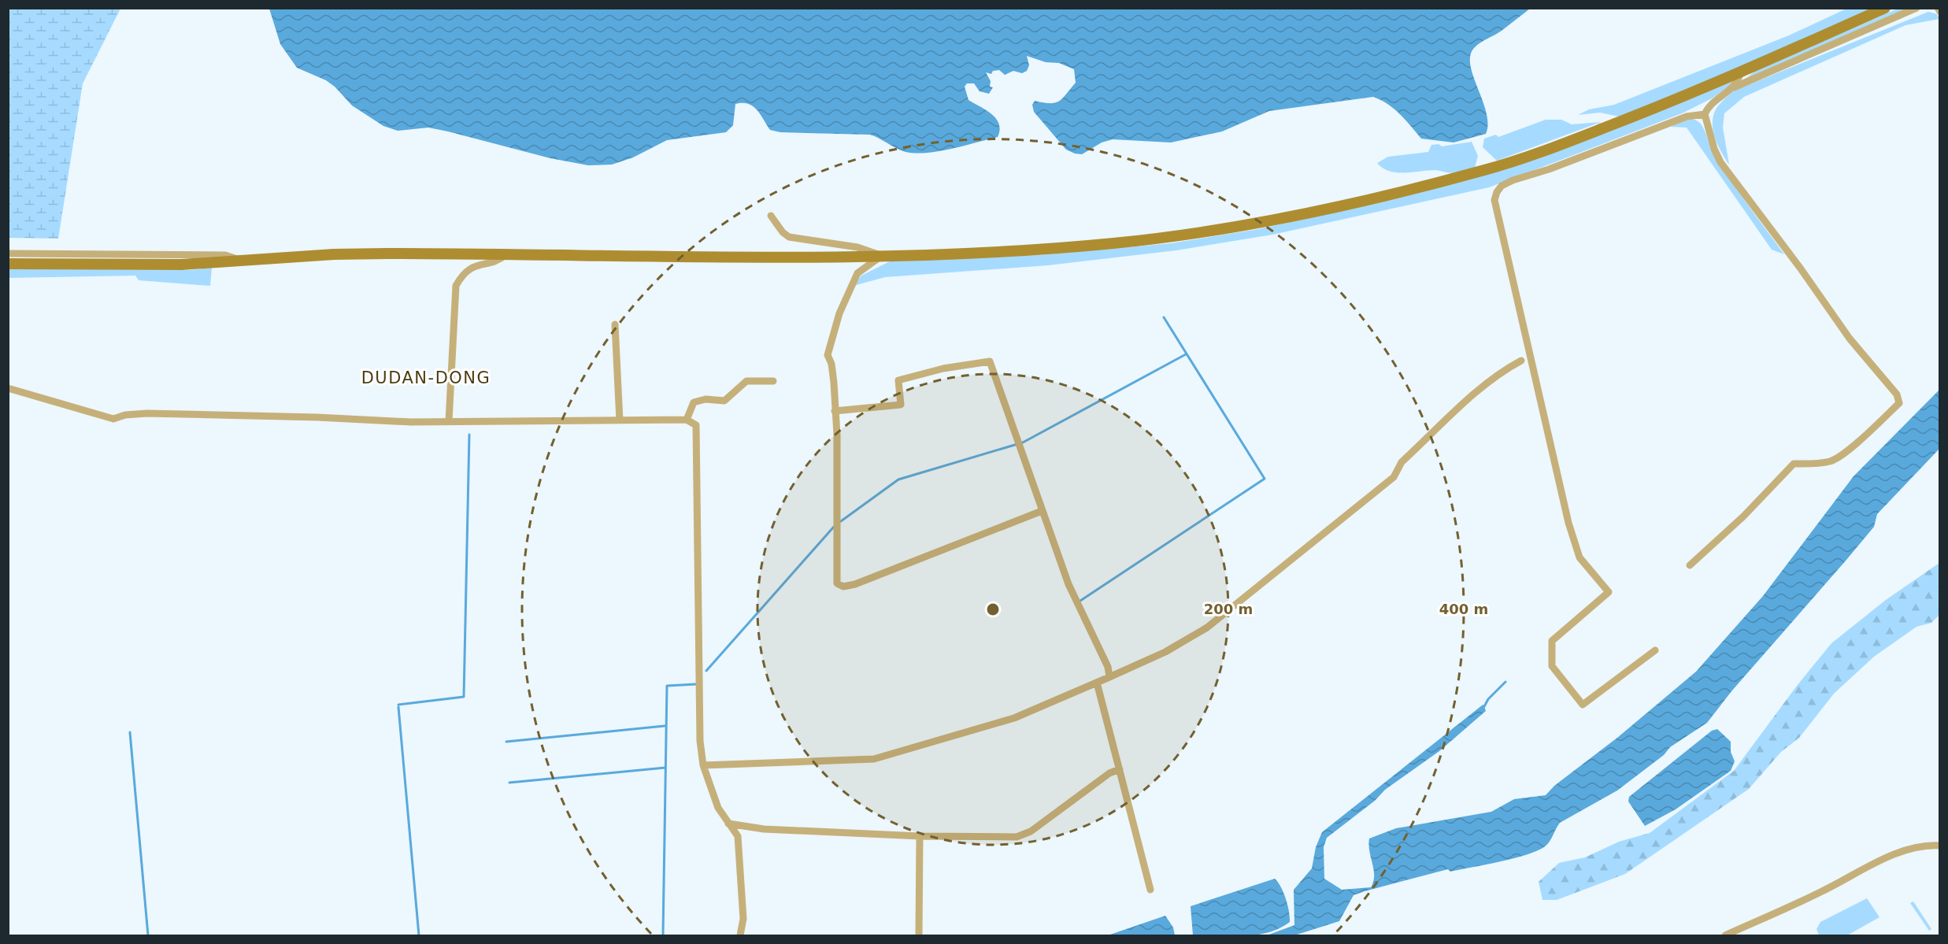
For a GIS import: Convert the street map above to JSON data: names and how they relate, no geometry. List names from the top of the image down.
{
  "districts": ["DUDAN-DONG"],
  "rings": ["200 m", "400 m"]
}
